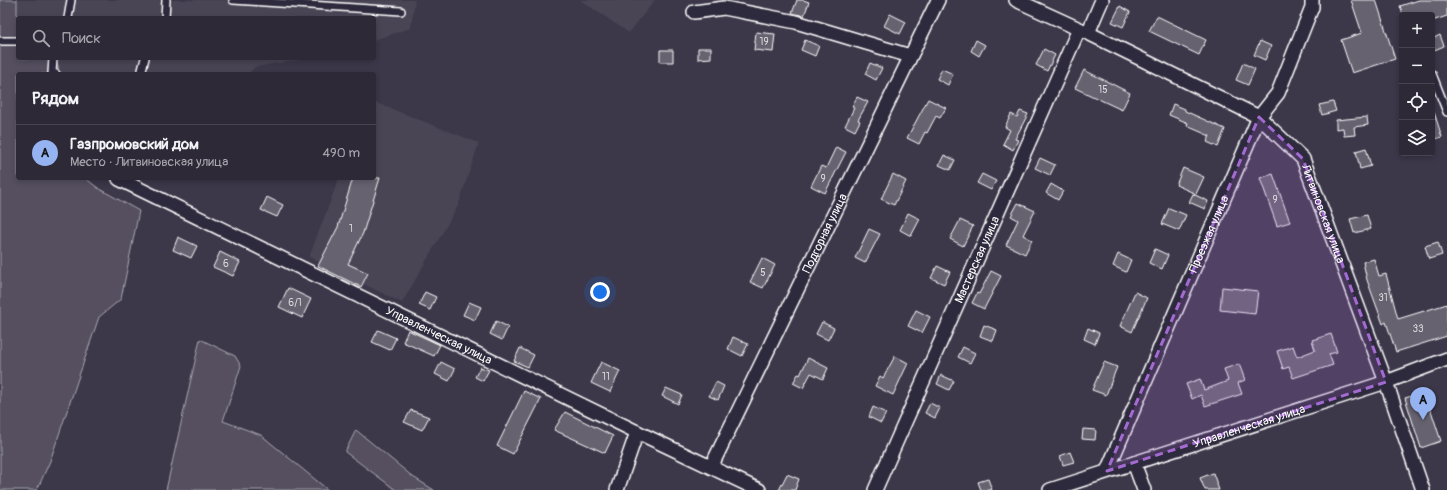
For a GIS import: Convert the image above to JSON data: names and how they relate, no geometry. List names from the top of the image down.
{
  "streets": {
    "street": [
      "Литвиновская улица",
      "Подгорная улица",
      "Проезжая улица",
      "Мастерская улица",
      "Управленческая улица"
    ]
  },
  "crossings": [
    ["Литвиновская улица", "Проезжая улица"],
    ["Литвиновская улица", "Мастерская улица"],
    ["Литвиновская улица", "Управленческая улица"],
    ["Подгорная улица", "Управленческая улица"],
    ["Проезжая улица", "Управленческая улица"]
  ],
  "house_numbers": [
    "19",
    "15",
    "9",
    "9",
    "1",
    "6",
    "5",
    "31",
    "6/1",
    "33",
    "11"
  ],
  "page": {
    "map_buttons": ["+", "−"],
    "search": "Поиск",
    "heading": "Рядом",
    "list": [
      {
        "mark": "A",
        "name": "Газпромовский дом",
        "note": "Место · Литвиновская улица",
        "value": "490 m"
      }
    ],
    "pins": "A"
  }
}
